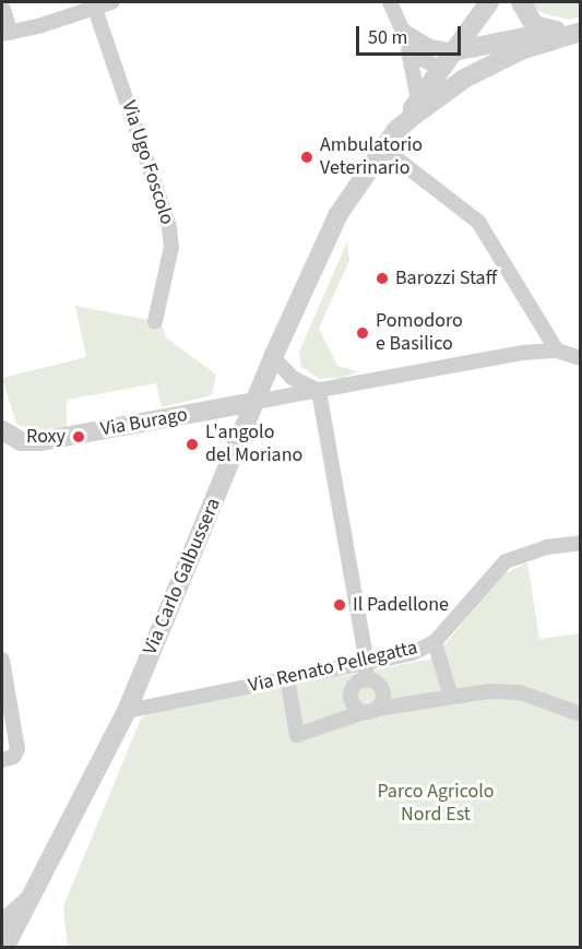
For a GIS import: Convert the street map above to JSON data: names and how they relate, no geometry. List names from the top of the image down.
{
  "streets": {
    "street": [
      "Via Ugo Foscolo",
      "Via Burago",
      "Via Carlo Galbussera",
      "Via Renato Pellegatta"
    ]
  },
  "crossings": [
    ["Via Burago", "Via Carlo Galbussera"],
    ["Via Carlo Galbussera", "Via Renato Pellegatta"]
  ],
  "parks": ["Parco Agricolo Nord Est"],
  "places": [
    "Ambulatorio Veterinario",
    "Barozzi Staff",
    "Pomodoro e Basilico",
    "Roxy",
    "L'angolo del Moriano",
    "Il Padellone"
  ],
  "scale_bar": "50 m"
}
